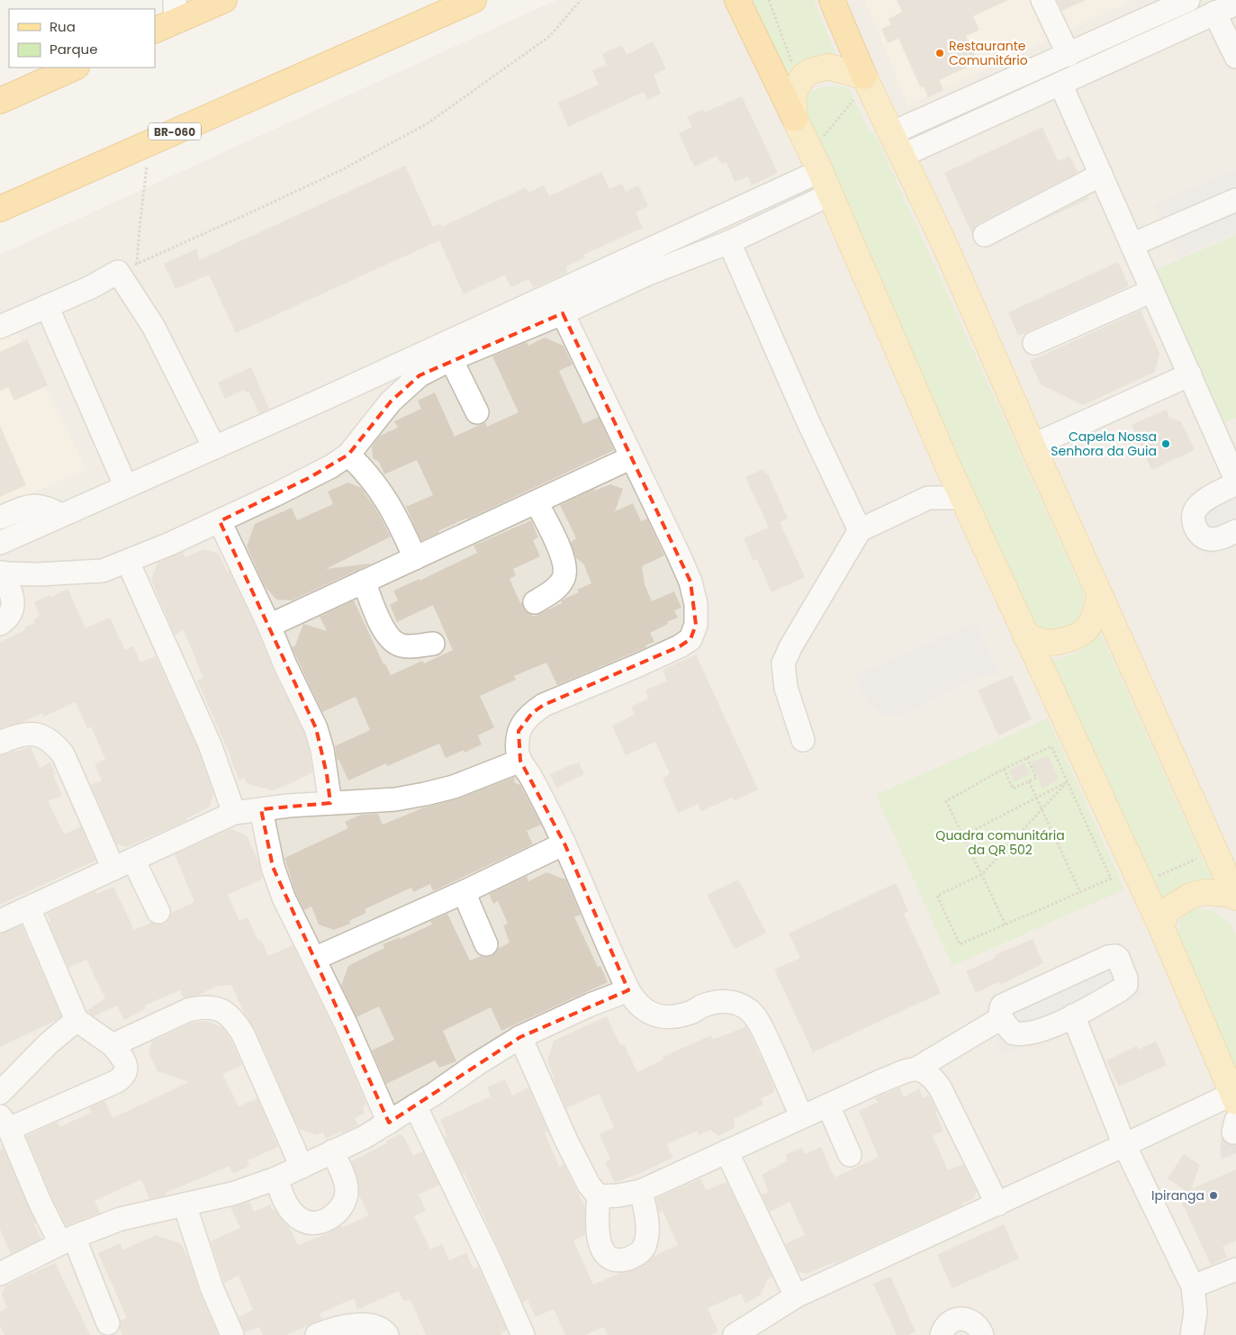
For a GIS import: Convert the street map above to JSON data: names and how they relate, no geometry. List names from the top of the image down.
{
  "streets": {
    "highway": ["BR-060"]
  },
  "parks": ["Quadra comunitária da QR 502"],
  "places": ["Restaurante Comunitário", "Capela Nossa Senhora da Guia", "Ipiranga"],
  "legend": ["Rua", "Parque"]
}
